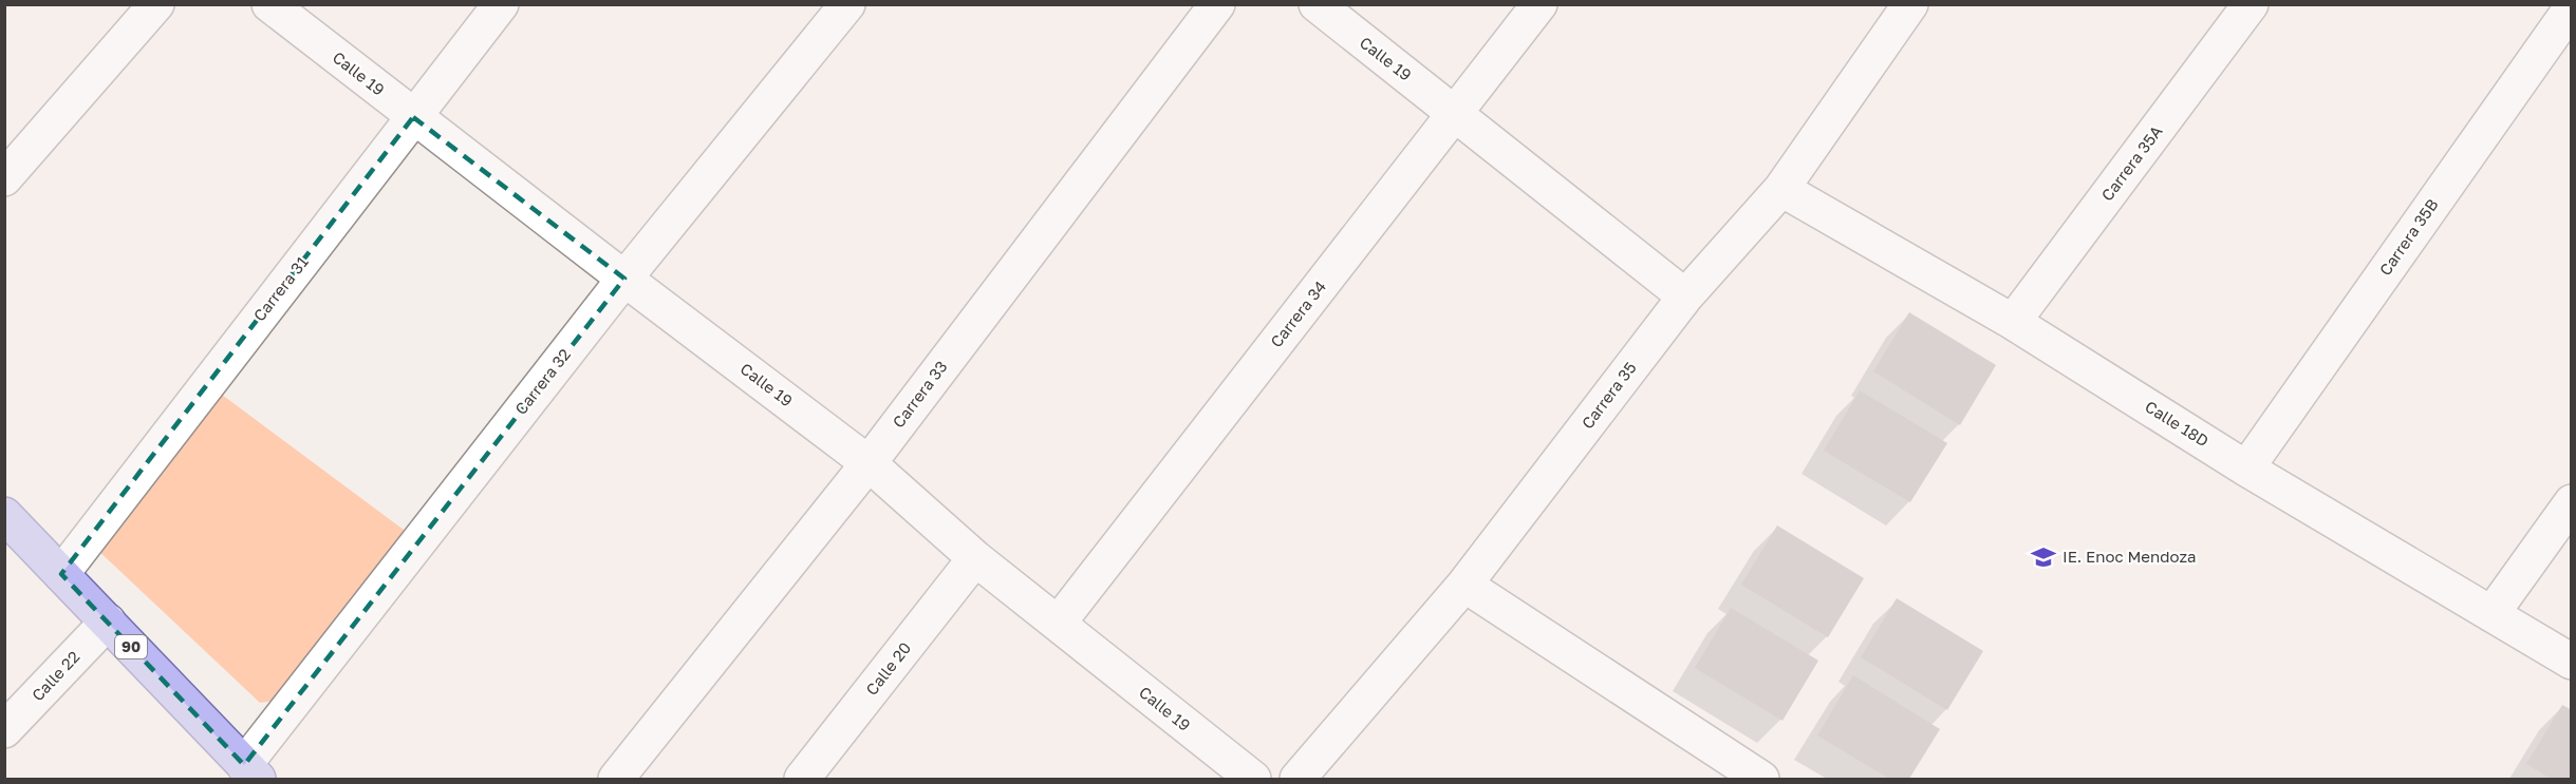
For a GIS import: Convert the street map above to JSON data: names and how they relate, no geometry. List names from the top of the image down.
{
  "streets": {
    "main road": ["90"],
    "street": [
      "Calle 19",
      "Carrera 35A",
      "Carrera 35B",
      "Carrera 31",
      "Carrera 34",
      "Carrera 32",
      "Carrera 33",
      "Carrera 35",
      "Calle 18D",
      "Calle 20",
      "Calle 22"
    ]
  },
  "crossings": [
    ["Calle 19", "Carrera 31"],
    ["Calle 19", "Carrera 34"],
    ["Calle 19", "Carrera 32"],
    ["Calle 19", "Carrera 33"],
    ["Calle 19", "Carrera 35"],
    ["Calle 19", "Calle 20"],
    ["Carrera 35A", "Calle 18D"],
    ["Carrera 35B", "Calle 18D"],
    ["Carrera 31", "90"],
    ["Carrera 32", "90"],
    ["Carrera 35", "Calle 18D"],
    ["90", "Calle 22"]
  ],
  "places": {
    "school or university": ["IE. Enoc Mendoza"]
  }
}
